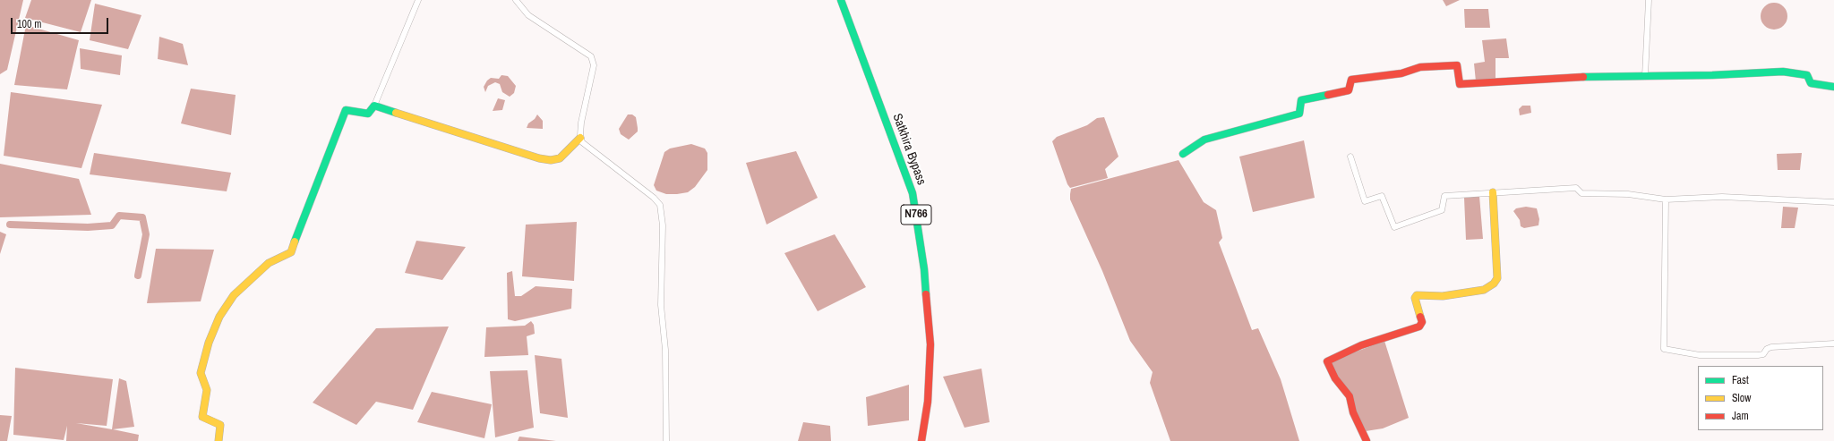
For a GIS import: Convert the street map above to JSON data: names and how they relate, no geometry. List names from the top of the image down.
{
  "streets": {
    "main road": ["Satkhira Bypass", "N766"]
  },
  "legend": ["Fast", "Slow", "Jam"],
  "scale_bar": "100 m"
}
